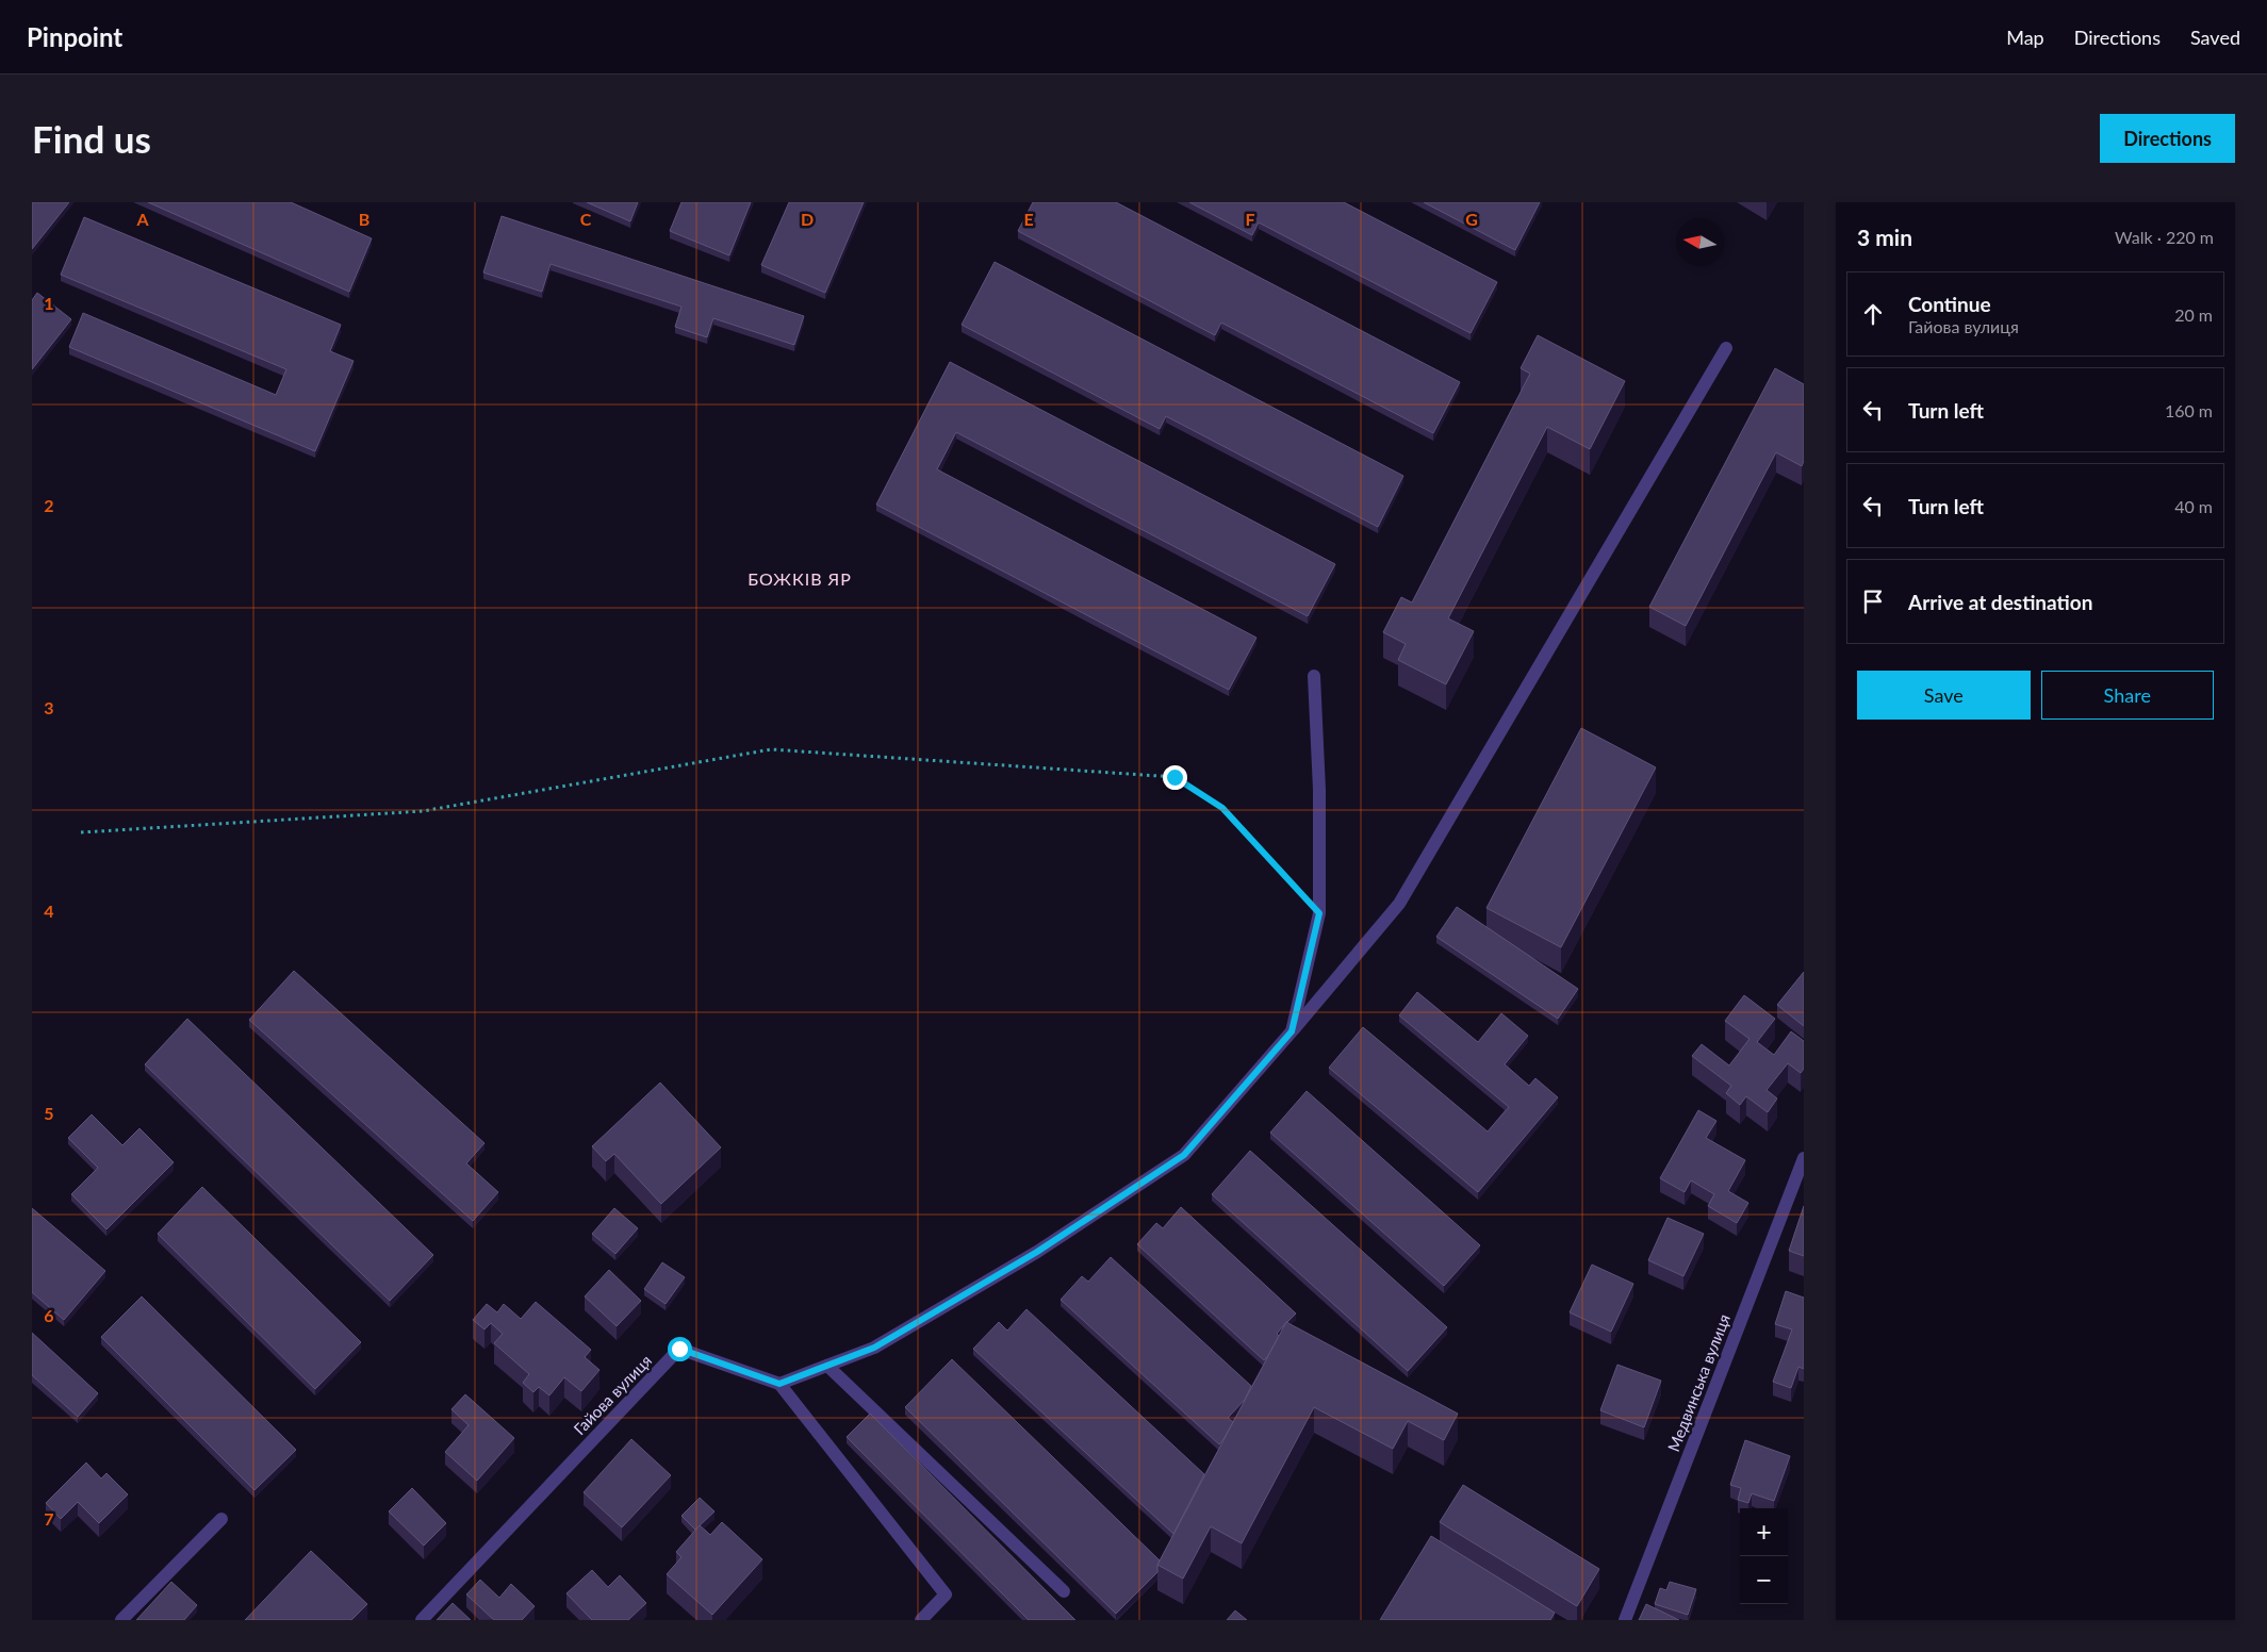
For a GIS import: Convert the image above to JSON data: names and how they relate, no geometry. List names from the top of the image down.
{
  "streets": {
    "street": ["Медвинська вулиця", "Гайова вулиця"]
  },
  "districts": ["БОЖКІВ ЯР"],
  "north": "left",
  "page": {
    "header": "Pinpoint",
    "nav": ["Map", "Directions", "Saved"],
    "buttons": [
      "Directions",
      ["Save", "Share"]
    ],
    "title": "Find us",
    "heading": ["3 min", "Walk · 220 m"],
    "list": [
      ["Continue", "Гайова вулиця", "20 m"],
      ["Turn left", "160 m"],
      ["Turn left", "40 m"],
      "Arrive at destination"
    ],
    "map_buttons": ["+", "−"]
  },
  "grid": {
    "columns": [
      "A",
      "B",
      "C",
      "D",
      "E",
      "F",
      "G"
    ],
    "rows": [
      "1",
      "2",
      "3",
      "4",
      "5",
      "6",
      "7"
    ]
  }
}
